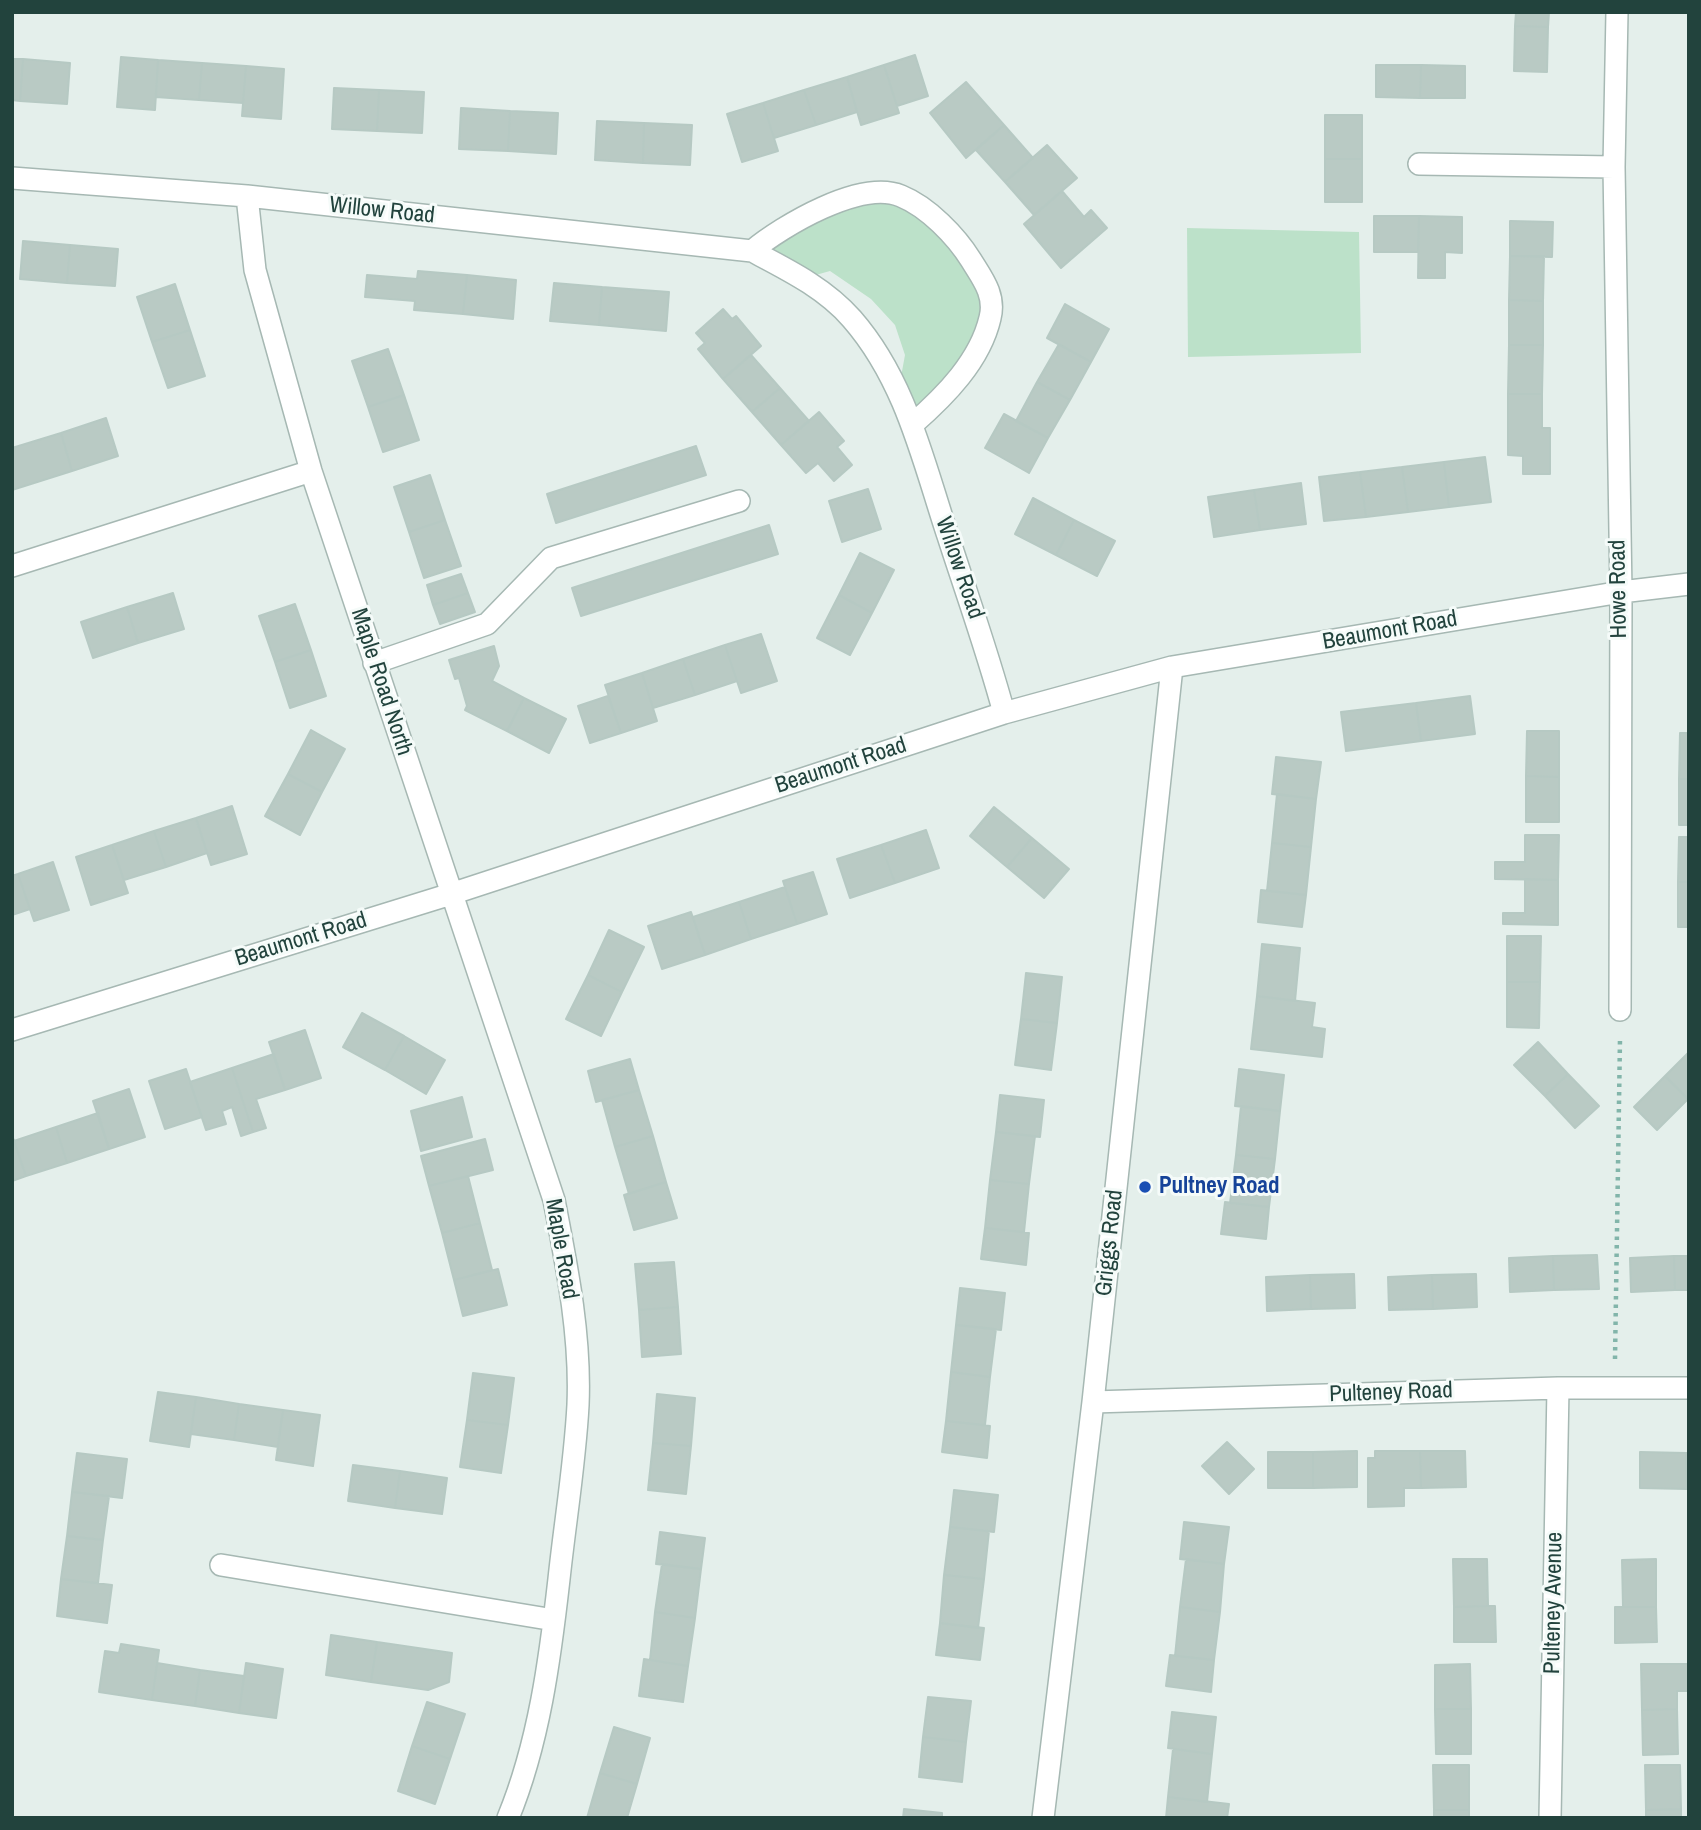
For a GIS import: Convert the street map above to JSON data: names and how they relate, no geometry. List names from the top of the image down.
{
  "streets": {
    "street": [
      "Willow Road",
      "Howe Road",
      "Beaumont Road",
      "Maple Road North",
      "Griggs Road",
      "Maple Road",
      "Pulteney Road",
      "Pulteney Avenue"
    ]
  },
  "crossings": [
    ["Willow Road", "Beaumont Road"],
    ["Willow Road", "Maple Road North"],
    ["Howe Road", "Beaumont Road"],
    ["Beaumont Road", "Maple Road North"],
    ["Beaumont Road", "Griggs Road"],
    ["Beaumont Road", "Maple Road"],
    ["Maple Road North", "Maple Road"],
    ["Griggs Road", "Pulteney Road"],
    ["Pulteney Road", "Pulteney Avenue"]
  ],
  "places": ["Pultney Road"]
}
